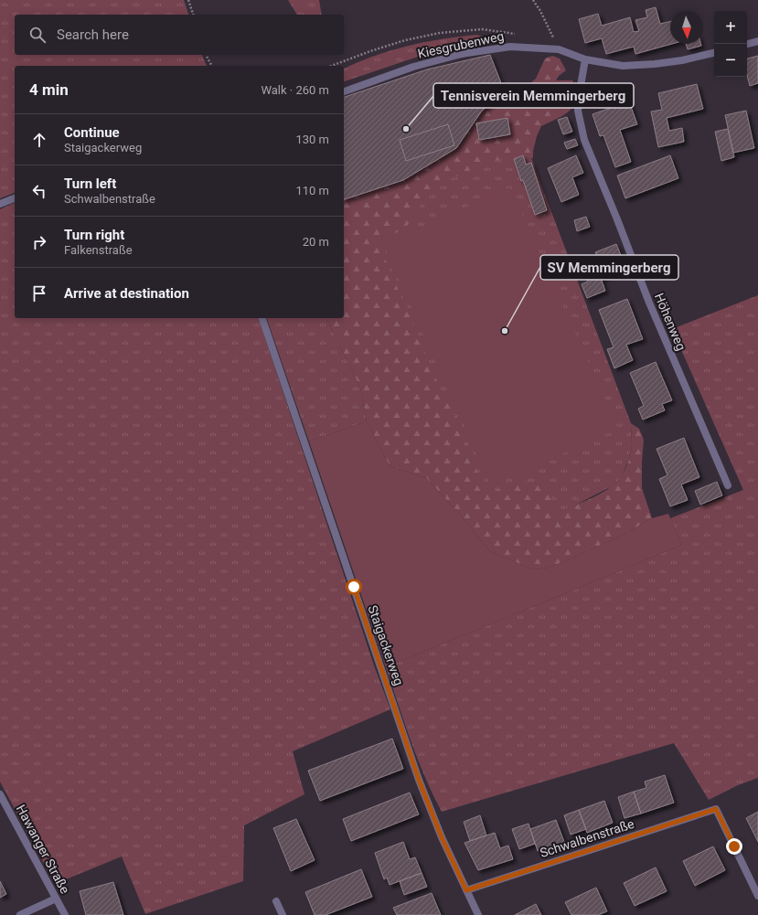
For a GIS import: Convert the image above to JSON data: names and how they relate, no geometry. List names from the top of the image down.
{
  "streets": {
    "street": [
      "Kiesgrubenweg",
      "Höhenweg",
      "Staigackerweg",
      "Schwalbenstraße",
      "Hawanger Straße"
    ]
  },
  "crossings": [
    ["Kiesgrubenweg", "Höhenweg"],
    ["Staigackerweg", "Schwalbenstraße"]
  ],
  "places": ["Tennisverein Memmingerberg", "SV Memmingerberg"],
  "north": "bottom",
  "page": {
    "map_buttons": ["+", "−"],
    "search": "Search here",
    "heading": ["4 min", "Walk · 260 m"],
    "list": [
      ["Continue", "Staigackerweg", "130 m"],
      ["Turn left", "Schwalbenstraße", "110 m"],
      ["Turn right", "Falkenstraße", "20 m"],
      "Arrive at destination"
    ]
  }
}
